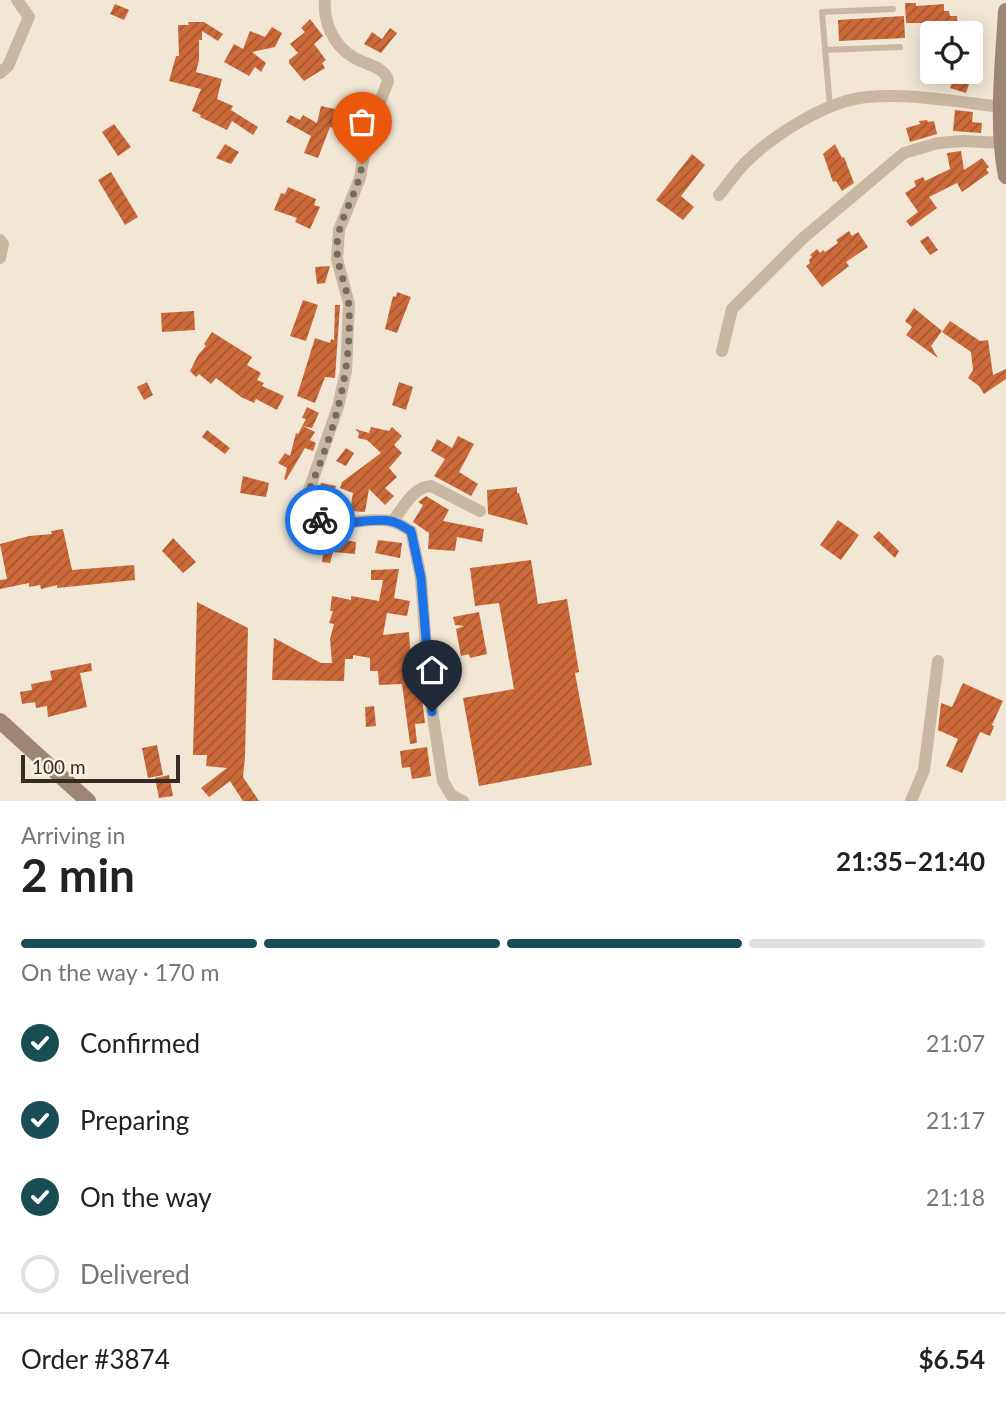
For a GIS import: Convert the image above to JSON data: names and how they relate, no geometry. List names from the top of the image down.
{
  "scale_bar": "100 m",
  "page": {
    "scale": "100 m",
    "heading": ["2 min", "Arriving in", "21:35–21:40"],
    "panel": ["Order #3874", "$6.54"],
    "bar": "On the way · 170 m",
    "list": [
      ["Confirmed", "21:07"],
      ["Preparing", "21:17"],
      ["On the way", "21:18"],
      "Delivered"
    ]
  }
}
